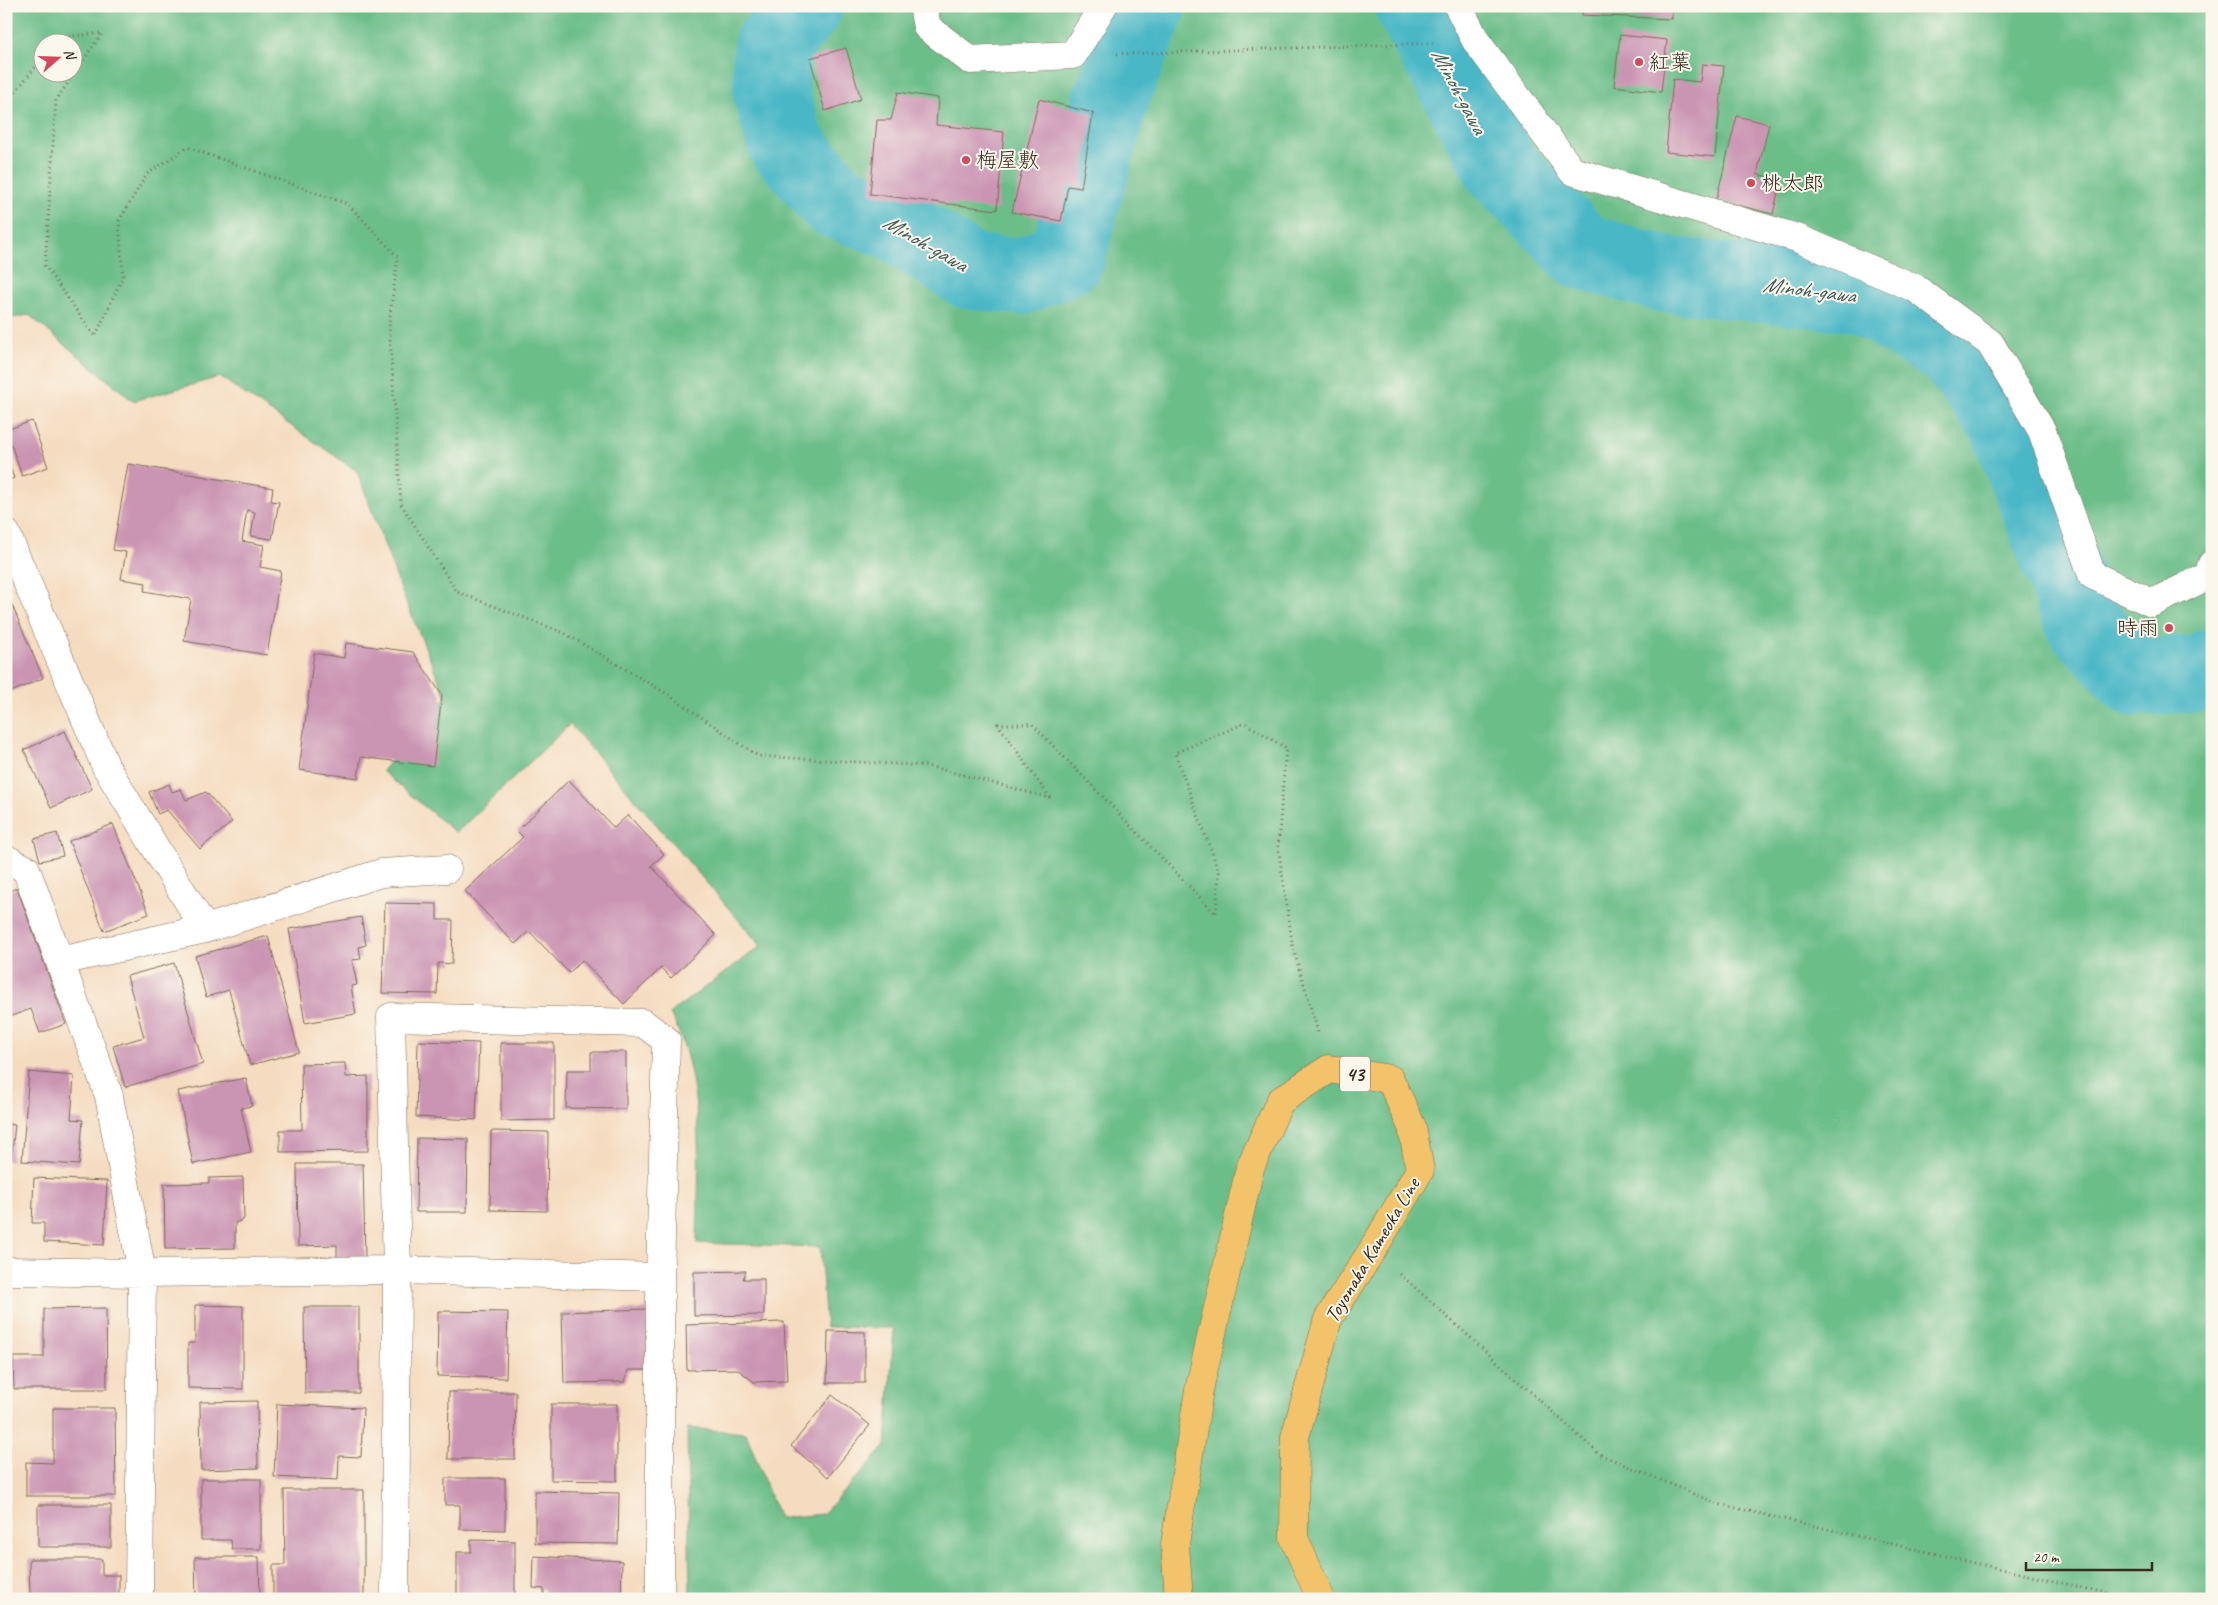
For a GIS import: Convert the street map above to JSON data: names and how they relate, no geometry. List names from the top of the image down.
{
  "streets": {
    "main road": ["43", "Toyonaka Kameoka Line"]
  },
  "crossings": [
    ["43", "Toyonaka Kameoka Line"]
  ],
  "water": ["Minoh-gawa"],
  "places": [
    "紅葉",
    "梅屋敷",
    "桃太郎",
    "時雨"
  ],
  "scale_bar": "20 m",
  "north": "right"
}
